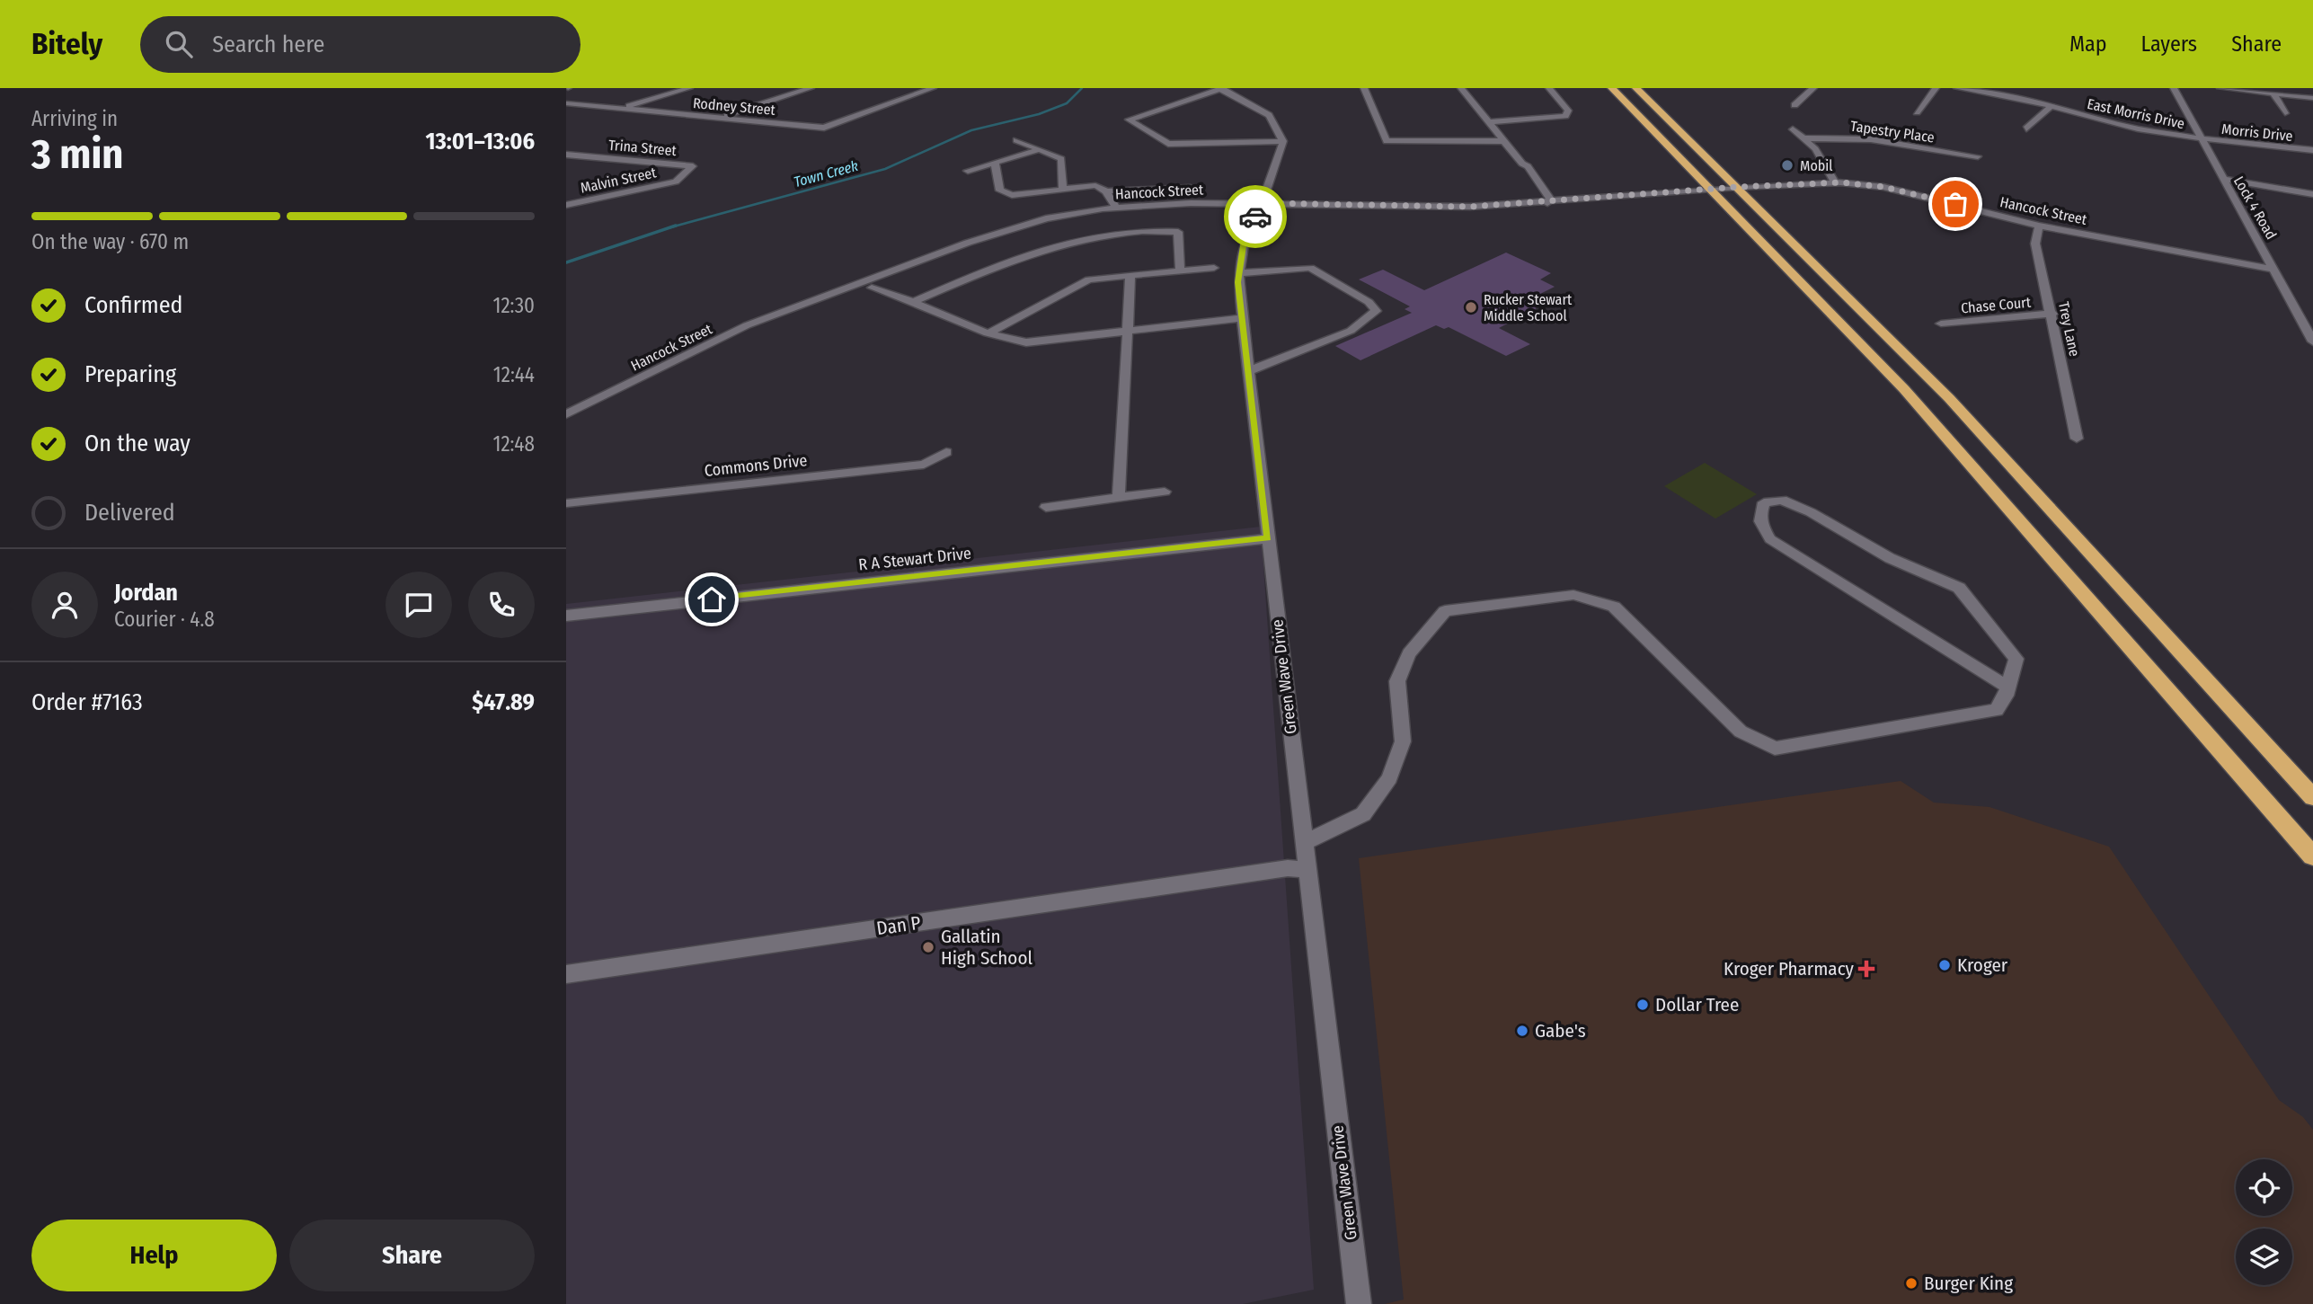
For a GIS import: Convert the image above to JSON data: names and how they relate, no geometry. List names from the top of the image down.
{
  "streets": {
    "street": [
      "Rodney Street",
      "East Morris Drive",
      "Tapestry Place",
      "Morris Drive",
      "Trina Street",
      "Malvin Street",
      "Hancock Street",
      "Lock 4 Road",
      "Chase Court",
      "Trey Lane",
      "Commons Drive",
      "R A Stewart Drive",
      "Green Wave Drive",
      "Dan P"
    ]
  },
  "crossings": [
    ["East Morris Drive", "Morris Drive"],
    ["East Morris Drive", "Lock 4 Road"],
    ["Morris Drive", "Lock 4 Road"],
    ["Trina Street", "Malvin Street"],
    ["Hancock Street", "Lock 4 Road"],
    ["Hancock Street", "Trey Lane"],
    ["Hancock Street", "Green Wave Drive"],
    ["Chase Court", "Trey Lane"],
    ["R A Stewart Drive", "Green Wave Drive"],
    ["Green Wave Drive", "Dan P"]
  ],
  "water": ["Town Creek"],
  "places": {
    "other": [
      "Mobil",
      "Rucker Stewart Middle School",
      "Gallatin High School",
      "Kroger",
      "Dollar Tree",
      "Gabe's",
      "Burger King"
    ],
    "health": ["Kroger Pharmacy"]
  },
  "page": {
    "header": "Bitely",
    "search": "Search here",
    "nav": ["Map", "Layers", "Share"],
    "heading": ["3 min", "Arriving in", "13:01–13:06"],
    "panel": [
      "Jordan",
      "Courier · 4.8",
      "Order #7163",
      "$47.89"
    ],
    "bar": "On the way · 670 m",
    "list": [
      ["Confirmed", "12:30"],
      ["Preparing", "12:44"],
      ["On the way", "12:48"],
      "Delivered"
    ],
    "buttons": ["Help", "Share"]
  }
}
